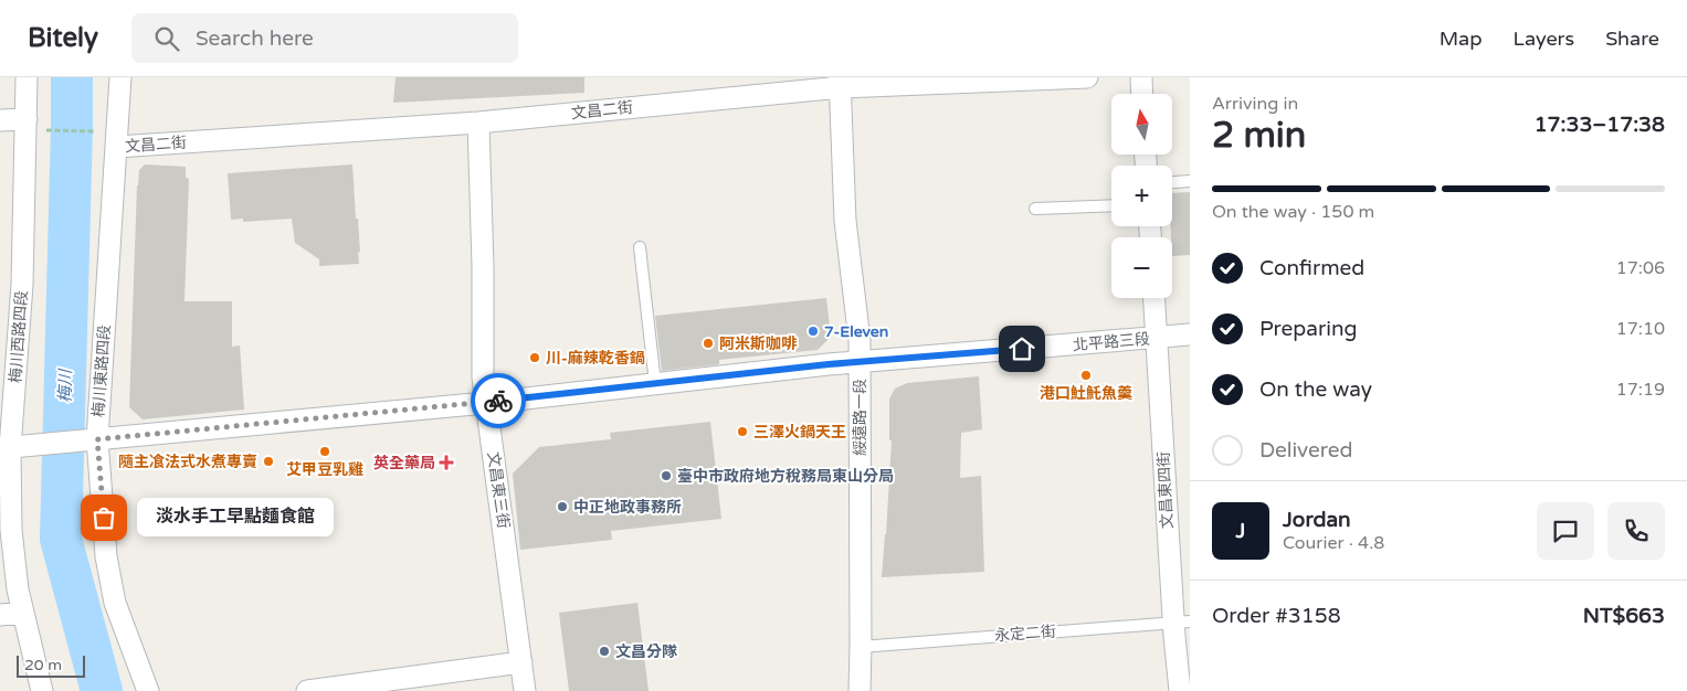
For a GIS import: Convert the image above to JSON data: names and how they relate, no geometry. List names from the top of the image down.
{
  "streets": {
    "street": [
      "文昌二街",
      "梅川西路四段",
      "北平路三段",
      "梅川東路四段",
      "綏遠路一段",
      "文昌東三街",
      "文昌東四街"
    ],
    "lane": ["永定二街"]
  },
  "crossings": [
    ["文昌二街", "梅川東路四段"],
    ["文昌二街", "綏遠路一段"],
    ["文昌二街", "文昌東三街"],
    ["梅川西路四段", "北平路三段"],
    ["北平路三段", "梅川東路四段"],
    ["北平路三段", "綏遠路一段"],
    ["北平路三段", "文昌東三街"],
    ["北平路三段", "文昌東四街"],
    ["綏遠路一段", "永定二街"],
    ["文昌東四街", "永定二街"]
  ],
  "water": ["梅川"],
  "places": {
    "other": [
      "7-Eleven",
      "阿米斯咖啡",
      "川-麻辣乾香鍋",
      "港口𩵚魠魚羹",
      "三澤火鍋天王",
      "艾甲豆乳雞",
      "隨主飡法式水煮專賣",
      "臺中市政府地方稅務局東山分局",
      "中正地政事務所",
      "淡水手工早點麵食館",
      "文昌分隊"
    ],
    "health": ["英全藥局"]
  },
  "scale_bar": "20 m",
  "north": "top",
  "page": {
    "header": "Bitely",
    "search": "Search here",
    "nav": ["Map", "Layers", "Share"],
    "heading": ["2 min", "Arriving in", "17:33–17:38"],
    "panel": [
      "Jordan",
      "Courier · 4.8",
      "Order #3158",
      "NT$663"
    ],
    "map_buttons": ["+", "−"],
    "bar": "On the way · 150 m",
    "list": [
      ["Confirmed", "17:06"],
      ["Preparing", "17:10"],
      ["On the way", "17:19"],
      "Delivered"
    ],
    "bubble": "淡水手工早點麵食館",
    "round": "J",
    "scale": "20 m"
  }
}
